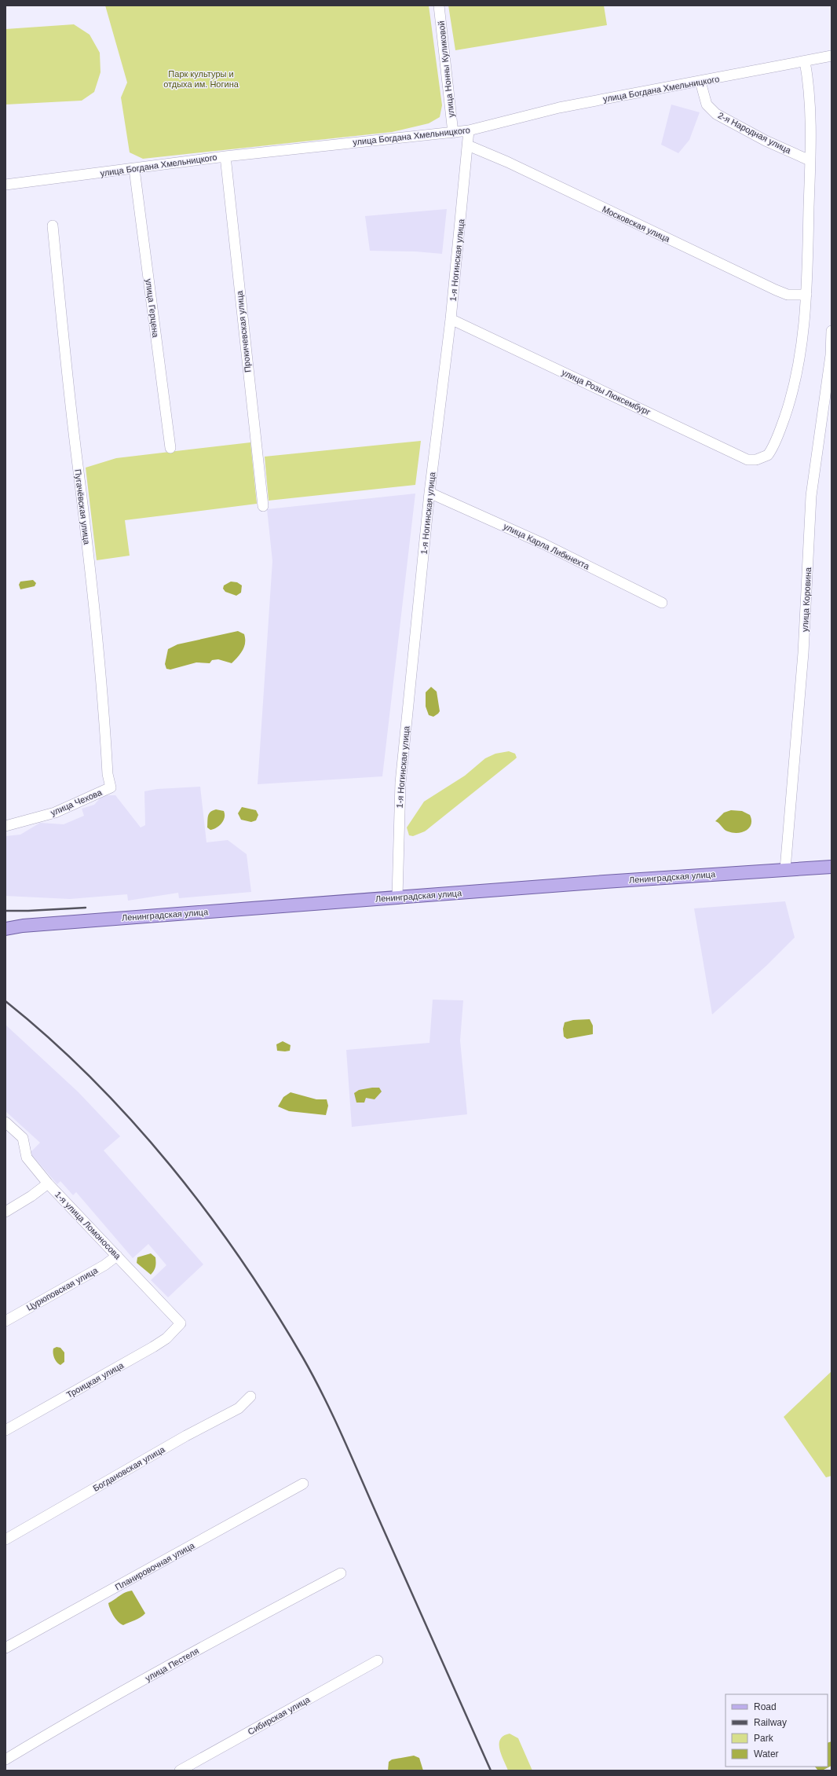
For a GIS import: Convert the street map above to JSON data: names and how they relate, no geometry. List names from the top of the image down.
{
  "streets": {
    "main road": ["Ленинградская улица"],
    "street": [
      "улица Нонны Куликовой",
      "улица Богдана Хмельницкого",
      "2-я Народная улица",
      "Московская улица",
      "1-я Ногинская улица",
      "улица Герцена",
      "Прокичевская улица",
      "улица Розы Люксембург",
      "Пугачёвская улица",
      "улица Карла Либкнехта",
      "улица Коровина",
      "улица Чехова",
      "1-я улица Ломоносова",
      "Цурюповская улица",
      "Троицкая улица",
      "Богдановская улица",
      "Планировочная улица",
      "улица Пестеля",
      "Сибирская улица"
    ]
  },
  "crossings": [
    ["улица Нонны Куликовой", "улица Богдана Хмельницкого"],
    ["улица Богдана Хмельницкого", "2-я Народная улица"],
    ["улица Богдана Хмельницкого", "1-я Ногинская улица"],
    ["улица Богдана Хмельницкого", "улица Герцена"],
    ["улица Богдана Хмельницкого", "Прокичевская улица"],
    ["Московская улица", "1-я Ногинская улица"],
    ["Московская улица", "улица Розы Люксембург"],
    ["1-я Ногинская улица", "улица Розы Люксембург"],
    ["1-я Ногинская улица", "улица Карла Либкнехта"],
    ["1-я Ногинская улица", "Ленинградская улица"],
    ["Пугачёвская улица", "улица Чехова"],
    ["улица Коровина", "Ленинградская улица"],
    ["1-я улица Ломоносова", "Цурюповская улица"],
    ["1-я улица Ломоносова", "Троицкая улица"]
  ],
  "parks": ["Парк культуры и отдыха им. Ногина"],
  "legend": [
    "Road",
    "Railway",
    "Park",
    "Water"
  ]
}
